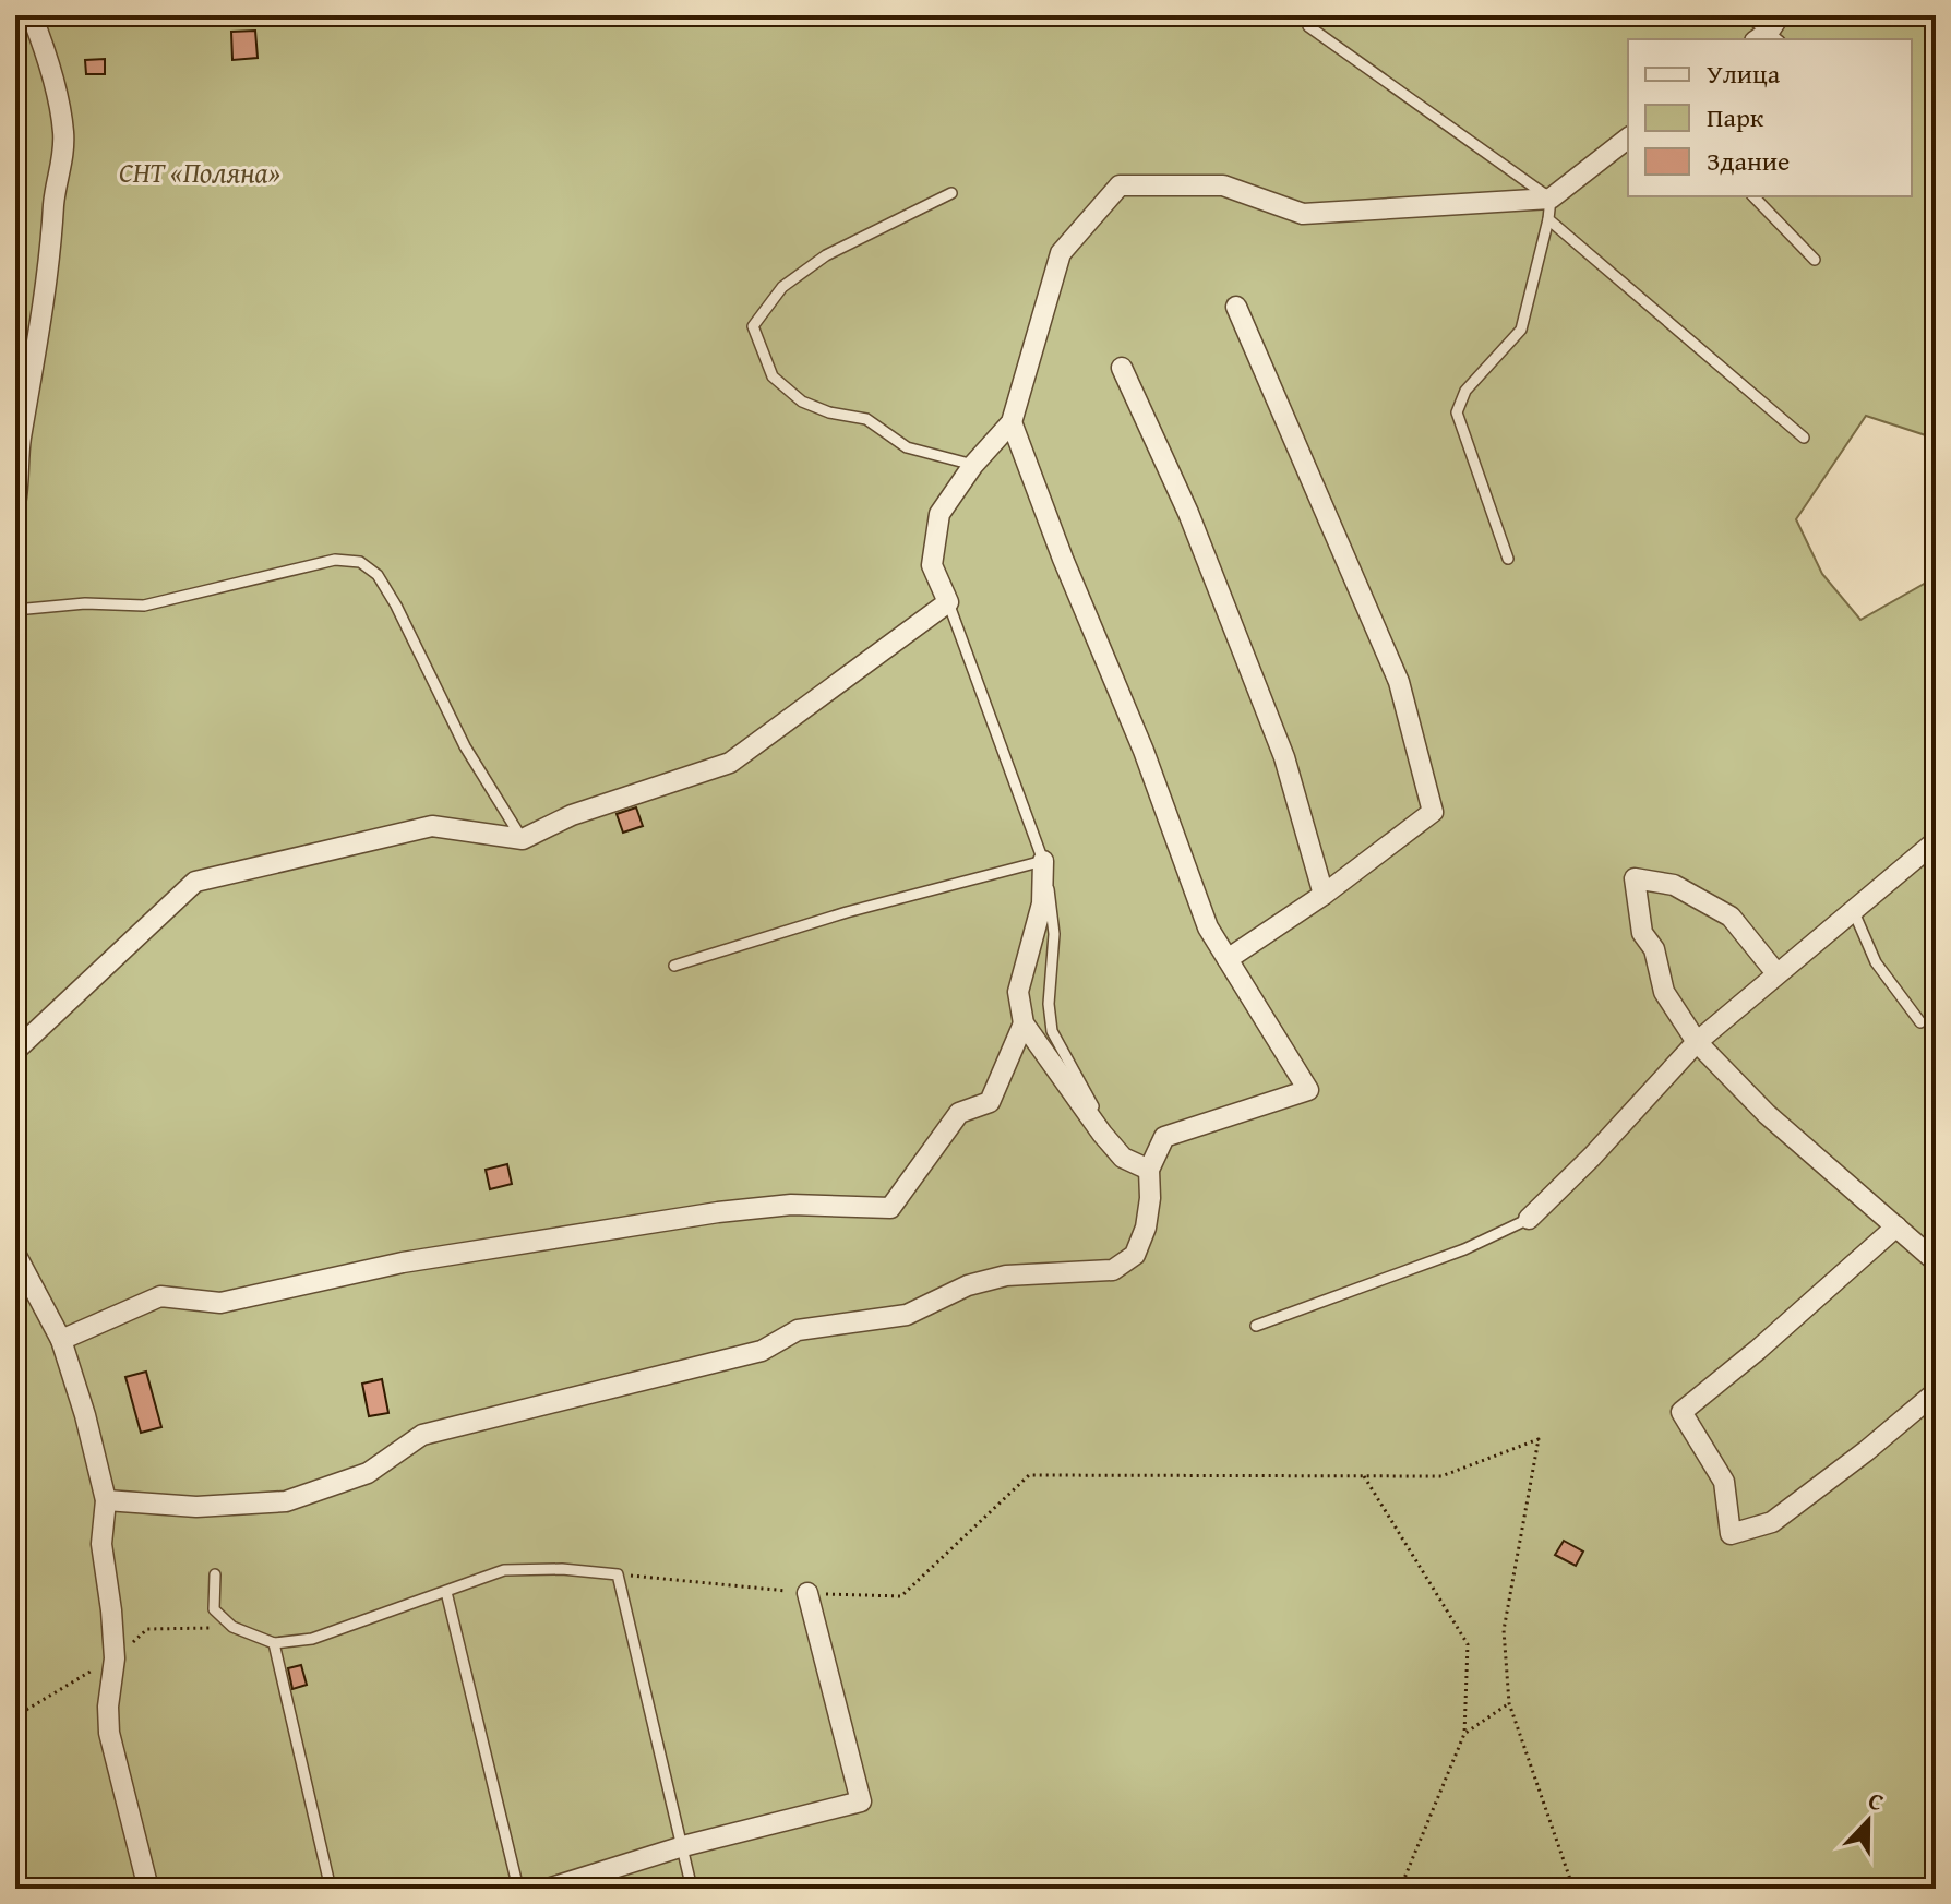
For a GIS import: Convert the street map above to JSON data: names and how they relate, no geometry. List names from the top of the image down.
{
  "parks": ["СНТ «Поляна»"],
  "legend": ["Улица", "Парк", "Здание"],
  "north": "top"
}
